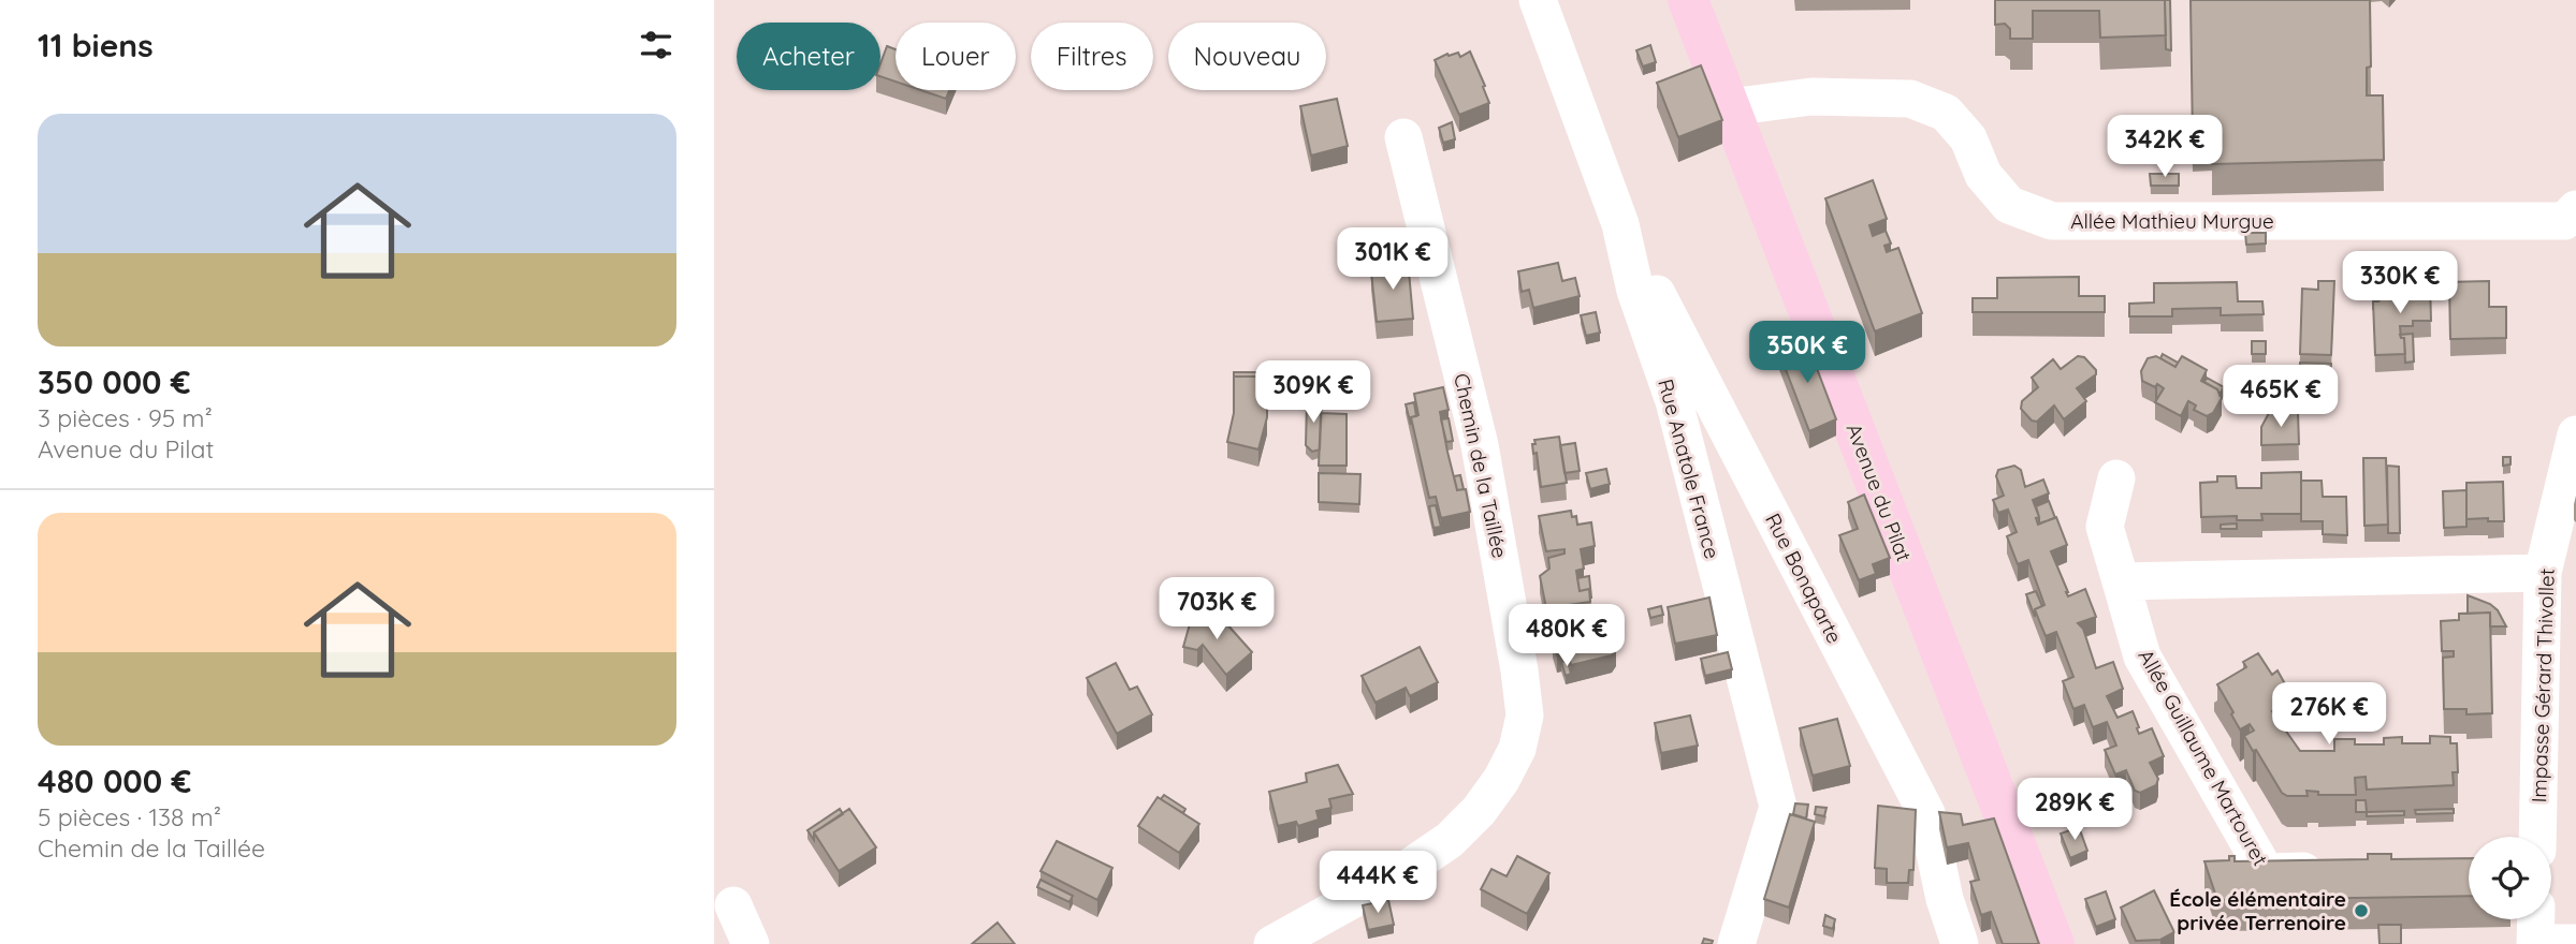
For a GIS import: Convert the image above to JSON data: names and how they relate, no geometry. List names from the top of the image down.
{
  "streets": {
    "main road": ["Avenue du Pilat"],
    "street": [
      "Allée Mathieu Murgue",
      "Chemin de la Taillée",
      "Rue Anatole France",
      "Rue Bonaparte",
      "Impasse Gérard Thivollet",
      "Allée Guillaume Martouret"
    ]
  },
  "crossings": [
    ["Allée Mathieu Murgue", "Avenue du Pilat"],
    ["Rue Anatole France", "Rue Bonaparte"]
  ],
  "places": ["École élémentaire privée Terrenoire"],
  "page": {
    "heading": "11 biens",
    "chip": [
      "Acheter",
      "Louer",
      "Filtres",
      "Nouveau"
    ],
    "list": [
      {
        "name": "350 000 €",
        "note": "3 pièces · 95 m² · Avenue du Pilat"
      },
      {
        "name": "480 000 €",
        "note": "5 pièces · 138 m² · Chemin de la Taillée"
      }
    ],
    "price": [
      "342K €",
      "301K €",
      "330K €",
      "350K €",
      "309K €",
      "465K €",
      "703K €",
      "480K €",
      "276K €",
      "289K €",
      "444K €"
    ]
  }
}
